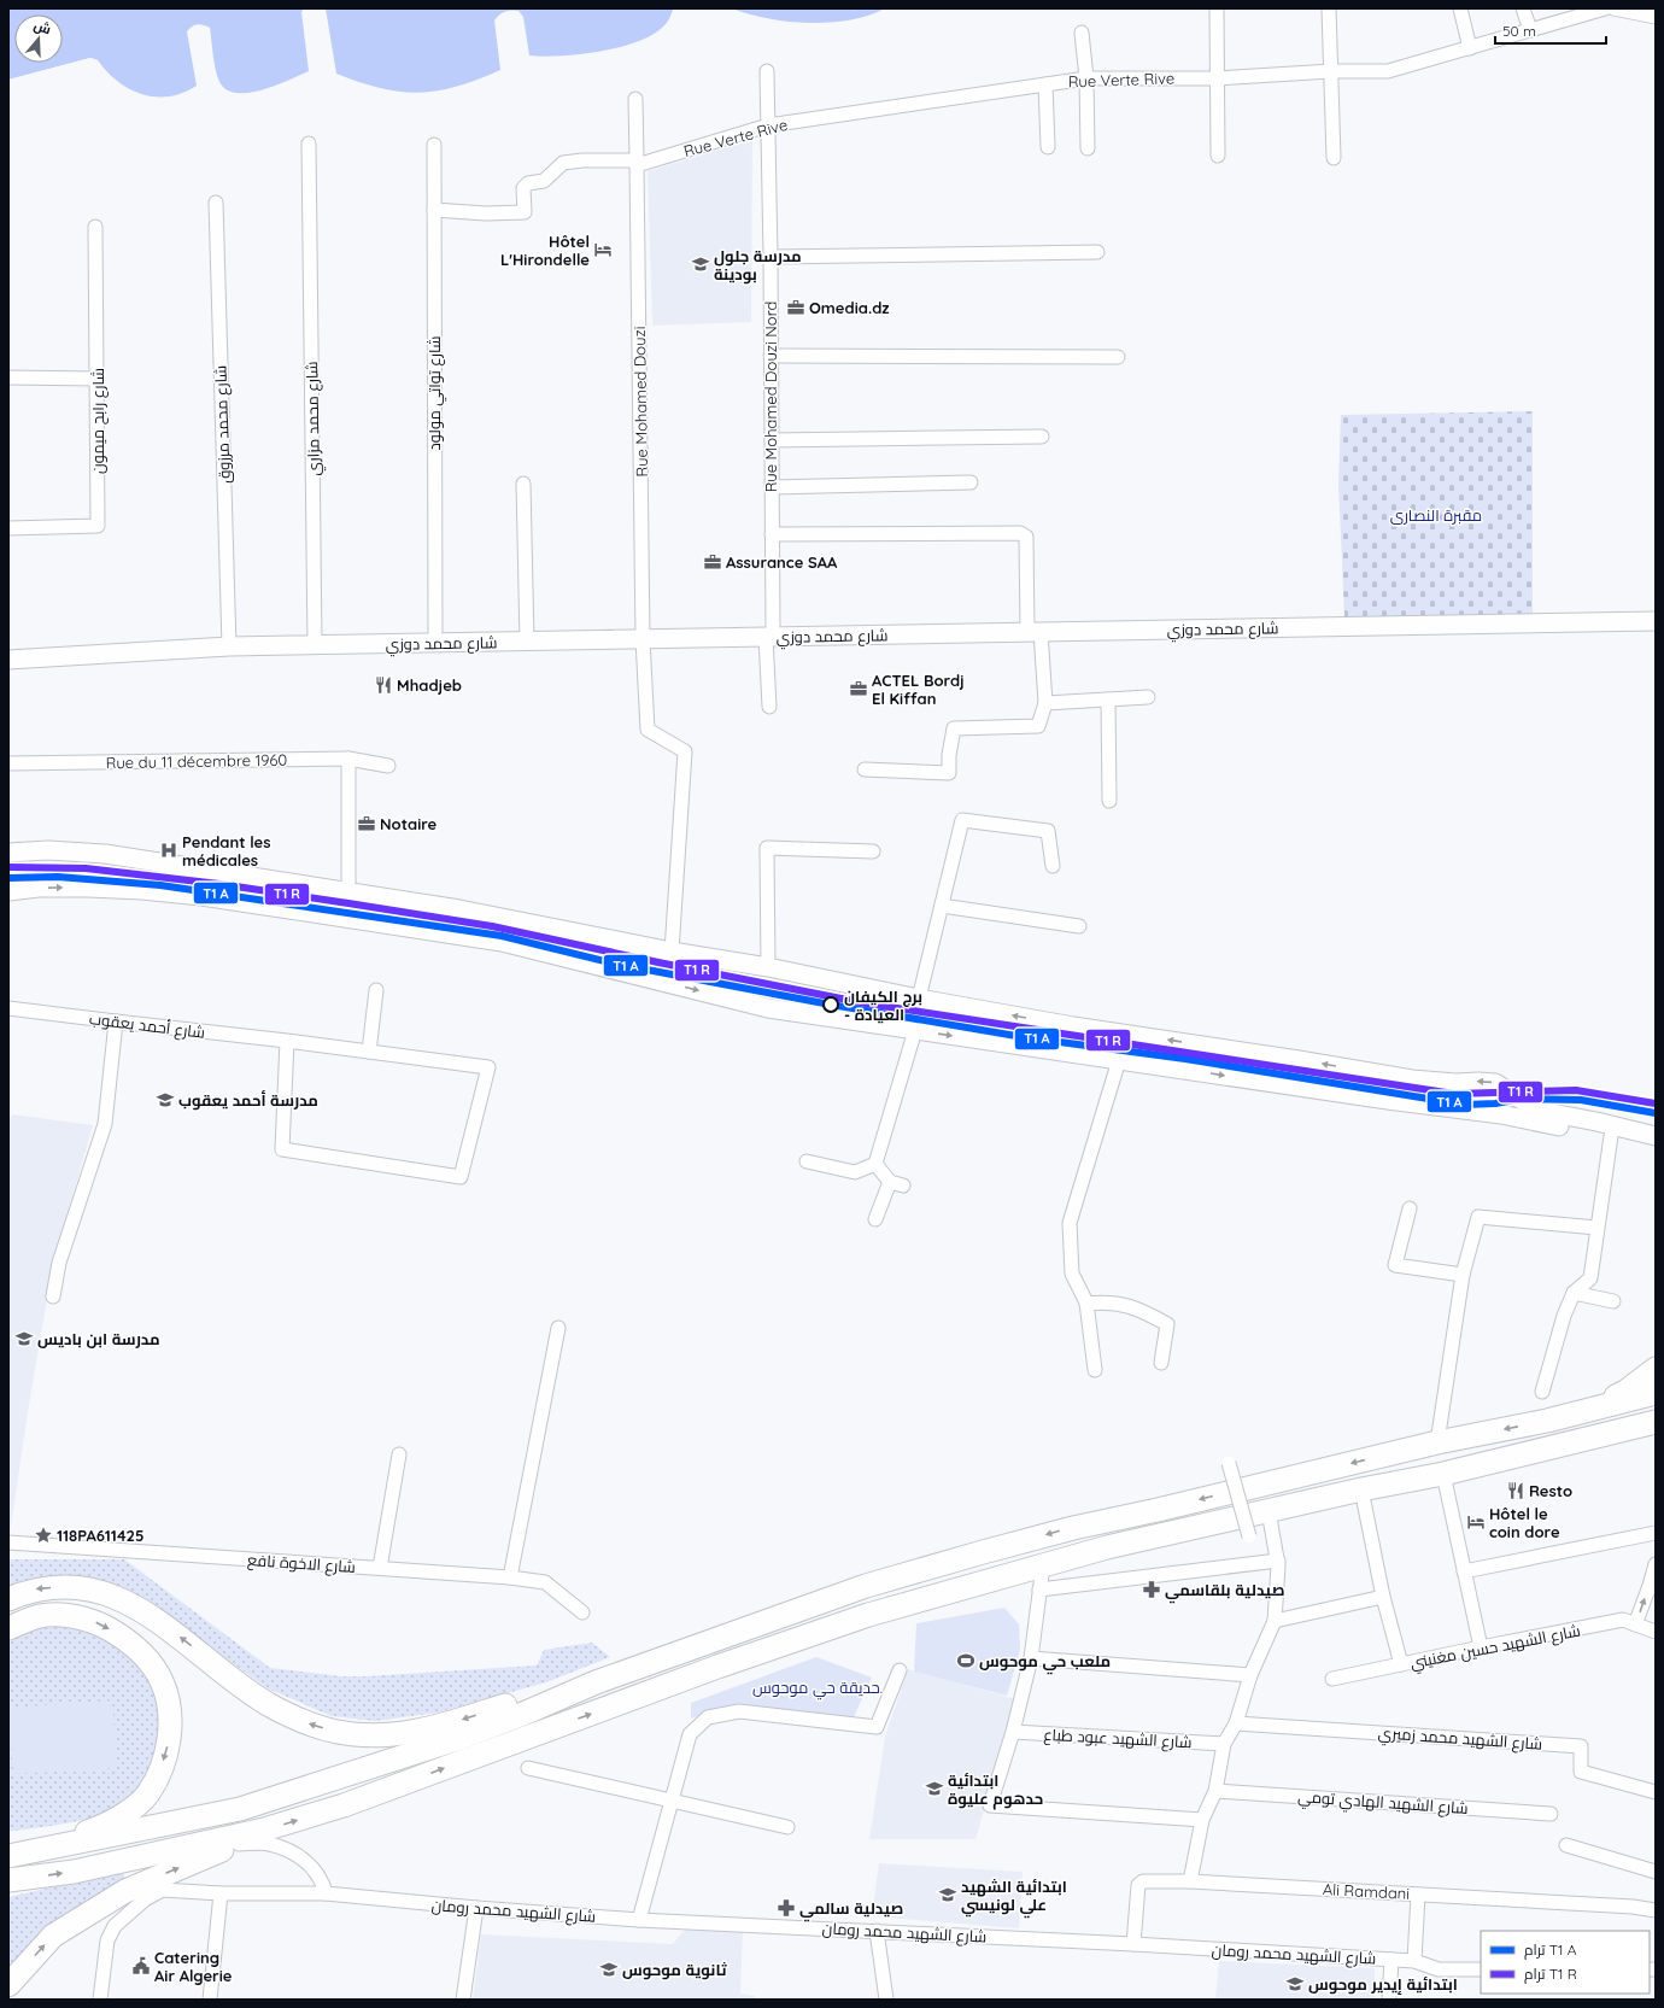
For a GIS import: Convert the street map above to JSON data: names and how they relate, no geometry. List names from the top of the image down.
{
  "streets": {
    "main road": ["شارع محمد دوزي"],
    "street": [
      "Rue Verte Rive",
      "شارع تواتي مولود",
      "Rue Mohamed Douzi Nord",
      "Rue Mohamed Douzi",
      "شارع محمد مزاري",
      "شارع رابح ميمون",
      "شارع محمد مرزوق",
      "Rue du 11 décembre 1960",
      "شارع أحمد يعقوب",
      "شارع الاخوة نافع",
      "شارع الشهيد حسين مغنيني",
      "شارع الشهيد عبود طباع",
      "شارع الشهيد محمد زميري",
      "شارع الشهيد الهادي تومي",
      "Ali Ramdani",
      "شارع الشهيد محمد رومان"
    ]
  },
  "crossings": [
    ["Rue Verte Rive", "شارع تواتي مولود"],
    ["Rue Verte Rive", "Rue Mohamed Douzi Nord"],
    ["Rue Verte Rive", "Rue Mohamed Douzi"],
    ["شارع تواتي مولود", "شارع محمد دوزي"],
    ["Rue Mohamed Douzi Nord", "شارع محمد دوزي"],
    ["Rue Mohamed Douzi", "شارع محمد دوزي"],
    ["شارع محمد مزاري", "شارع محمد دوزي"],
    ["شارع محمد مرزوق", "شارع محمد دوزي"],
    ["Ali Ramdani", "شارع الشهيد محمد رومان"]
  ],
  "parks": ["مقبرة النصارى", "حديقة حي موحوس."],
  "places": {
    "hotel": ["Hôtel L'Hirondelle", "Hôtel le coin dore"],
    "school or university": [
      "مدرسة جلول بودينة",
      "مدرسة أحمد يعقوب",
      "مدرسة ابن باديس",
      "ابتدائية حدهوم عليوة",
      "ابتدائية الشهيد علي لونيسي",
      "ثانوية موحوس",
      "ابتدائية إيدير موحوس"
    ],
    "office": [
      "Omedia.dz",
      "Assurance SAA",
      "ACTEL Bordj El Kiffan",
      "Notaire"
    ],
    "restaurant": ["Mhadjeb", "Resto"],
    "hospital": ["Pendant les médicales"],
    "other": ["برج الكيفان - العيادة"],
    "place": ["118PA611425"],
    "pharmacy": ["صيدلية بلقاسمي", "صيدلية سالمي"],
    "sports": ["ملعب حي موحوس"],
    "public building": ["Catering Air Algerie"]
  },
  "legend": ["ترام T1 A", "ترام T1 R"],
  "scale_bar": "50 m",
  "north": "top"
}
